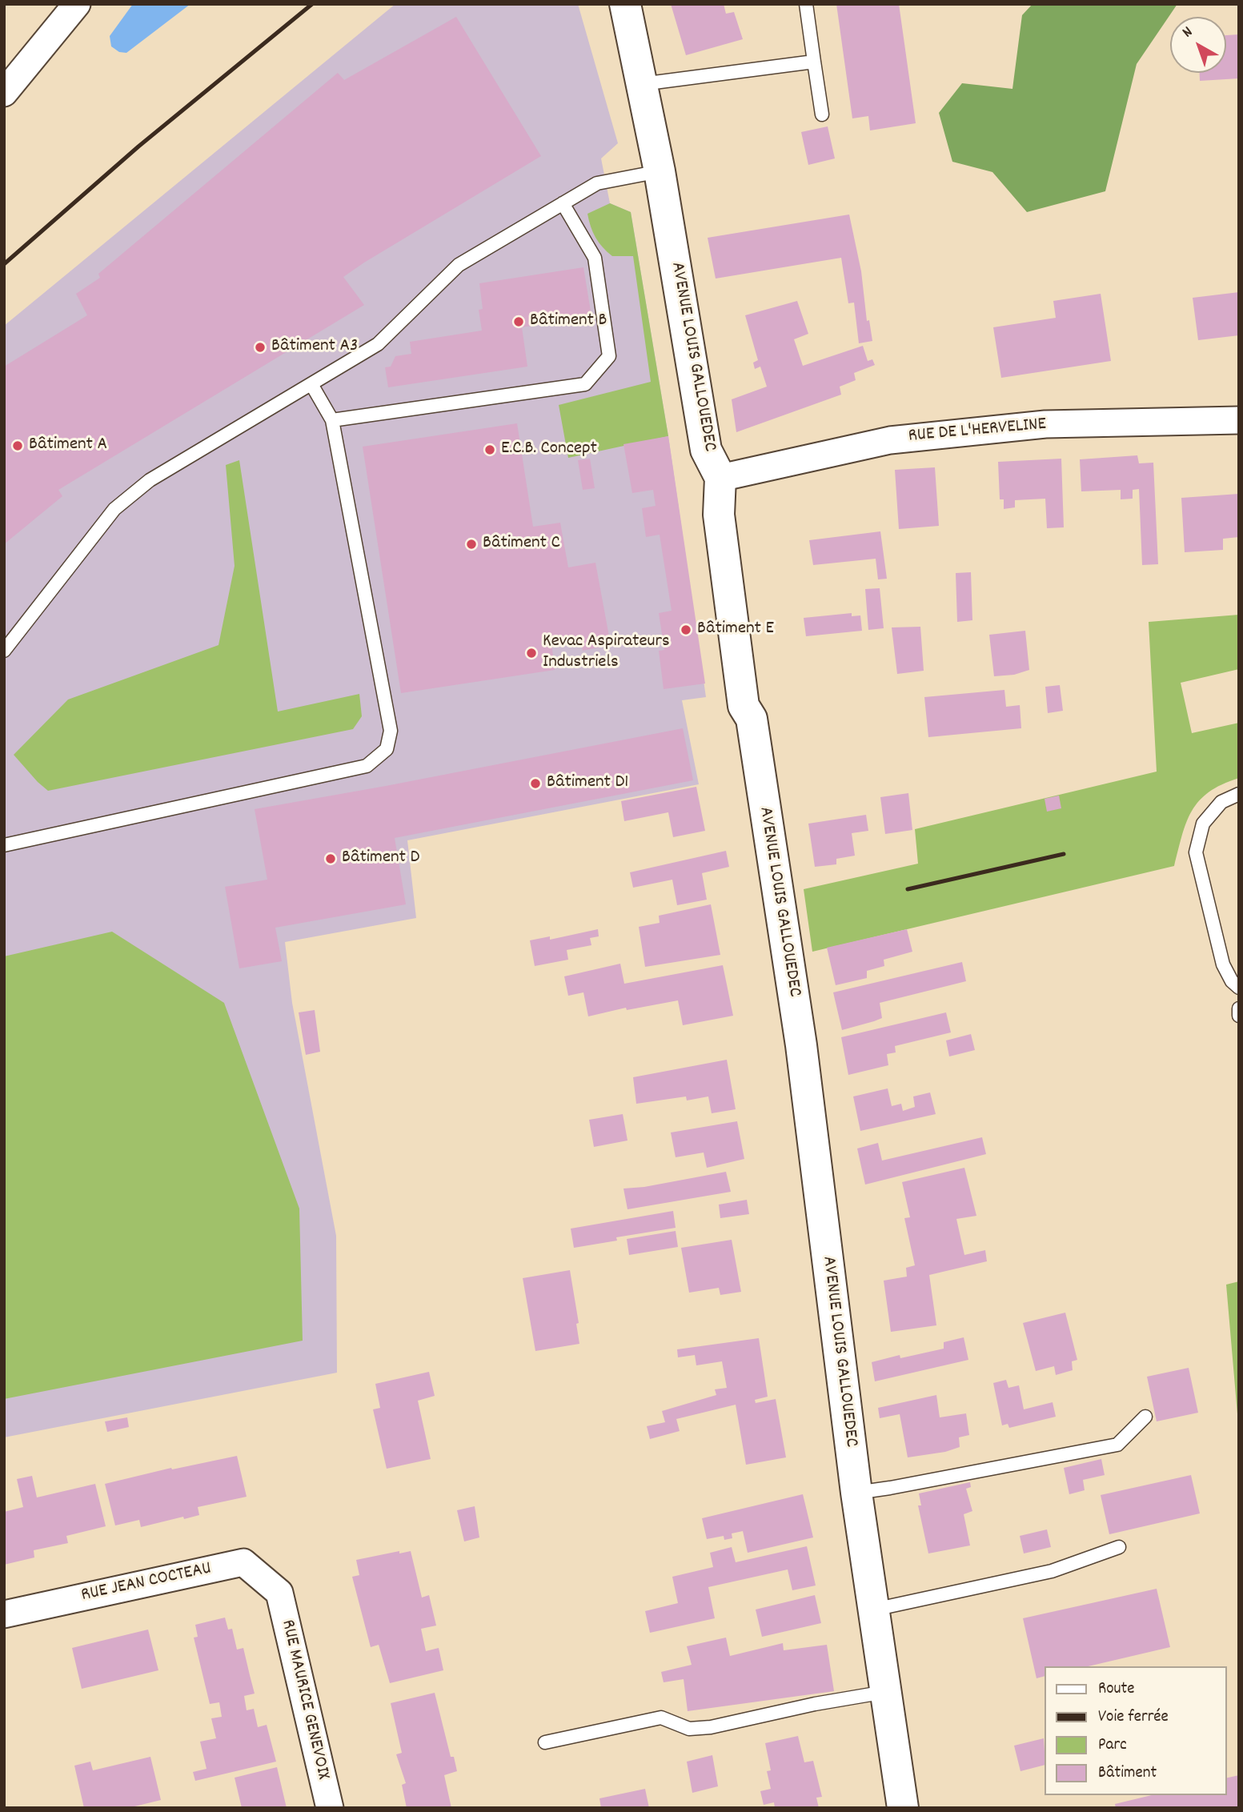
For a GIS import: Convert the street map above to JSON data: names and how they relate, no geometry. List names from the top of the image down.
{
  "streets": {
    "main road": ["AVENUE LOUIS GALLOUEDEC"],
    "street": ["RUE DE L'HERVELINE", "RUE JEAN COCTEAU", "RUE MAURICE GENEVOIX"]
  },
  "crossings": [
    ["AVENUE LOUIS GALLOUEDEC", "RUE DE L'HERVELINE"],
    ["RUE JEAN COCTEAU", "RUE MAURICE GENEVOIX"]
  ],
  "places": [
    "Bâtiment B",
    "Bâtiment A3",
    "Bâtiment A",
    "E.C.B. Concept",
    "Bâtiment C",
    "Bâtiment E",
    "Kevac Aspirateurs Industriels",
    "Bâtiment D1",
    "Bâtiment D"
  ],
  "legend": [
    "Route",
    "Voie ferrée",
    "Parc",
    "Bâtiment"
  ],
  "north": "top left"
}
